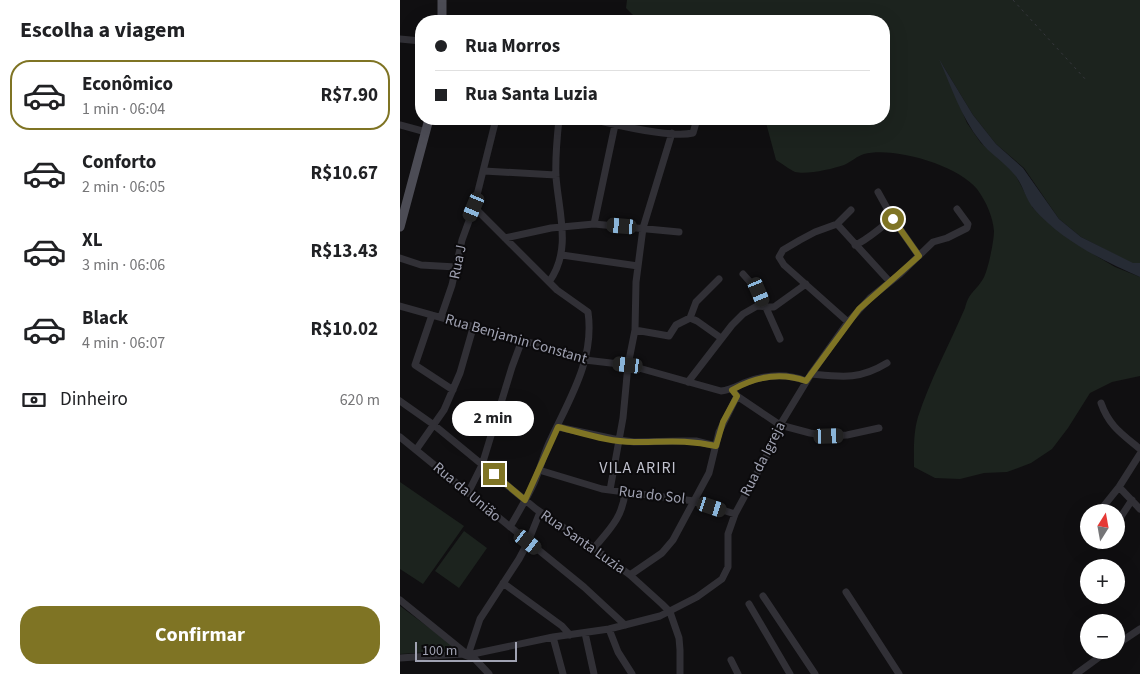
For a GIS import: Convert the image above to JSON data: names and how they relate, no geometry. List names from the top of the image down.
{
  "streets": {
    "street": [
      "Rua J",
      "Rua Benjamin Constant",
      "Rua da Igreja",
      "Rua da União",
      "Rua do Sol",
      "Rua Santa Luzia"
    ]
  },
  "crossings": [
    ["Rua J", "Rua Benjamin Constant"],
    ["Rua Benjamin Constant", "Rua da Igreja"],
    ["Rua da Igreja", "Rua da União"],
    ["Rua da Igreja", "Rua do Sol"],
    ["Rua da Igreja", "Rua Santa Luzia"]
  ],
  "districts": ["VILA ARIRI"],
  "scale_bar": "100 m",
  "north": "top",
  "page": {
    "heading": "Escolha a viagem",
    "banner": ["Rua Morros", "Rua Santa Luzia"],
    "list": [
      {
        "name": "Econômico",
        "note": "1 min · 06:04",
        "value": "R$7.90"
      },
      {
        "name": "Conforto",
        "note": "2 min · 06:05",
        "value": "R$10.67"
      },
      {
        "name": "XL",
        "note": "3 min · 06:06",
        "value": "R$13.43"
      },
      {
        "name": "Black",
        "note": "4 min · 06:07",
        "value": "R$10.02"
      }
    ],
    "pay": ["Dinheiro", "620 m"],
    "bubble": "2 min",
    "map_buttons": ["+", "−"],
    "buttons": "Confirmar",
    "scale": "100 m"
  }
}
